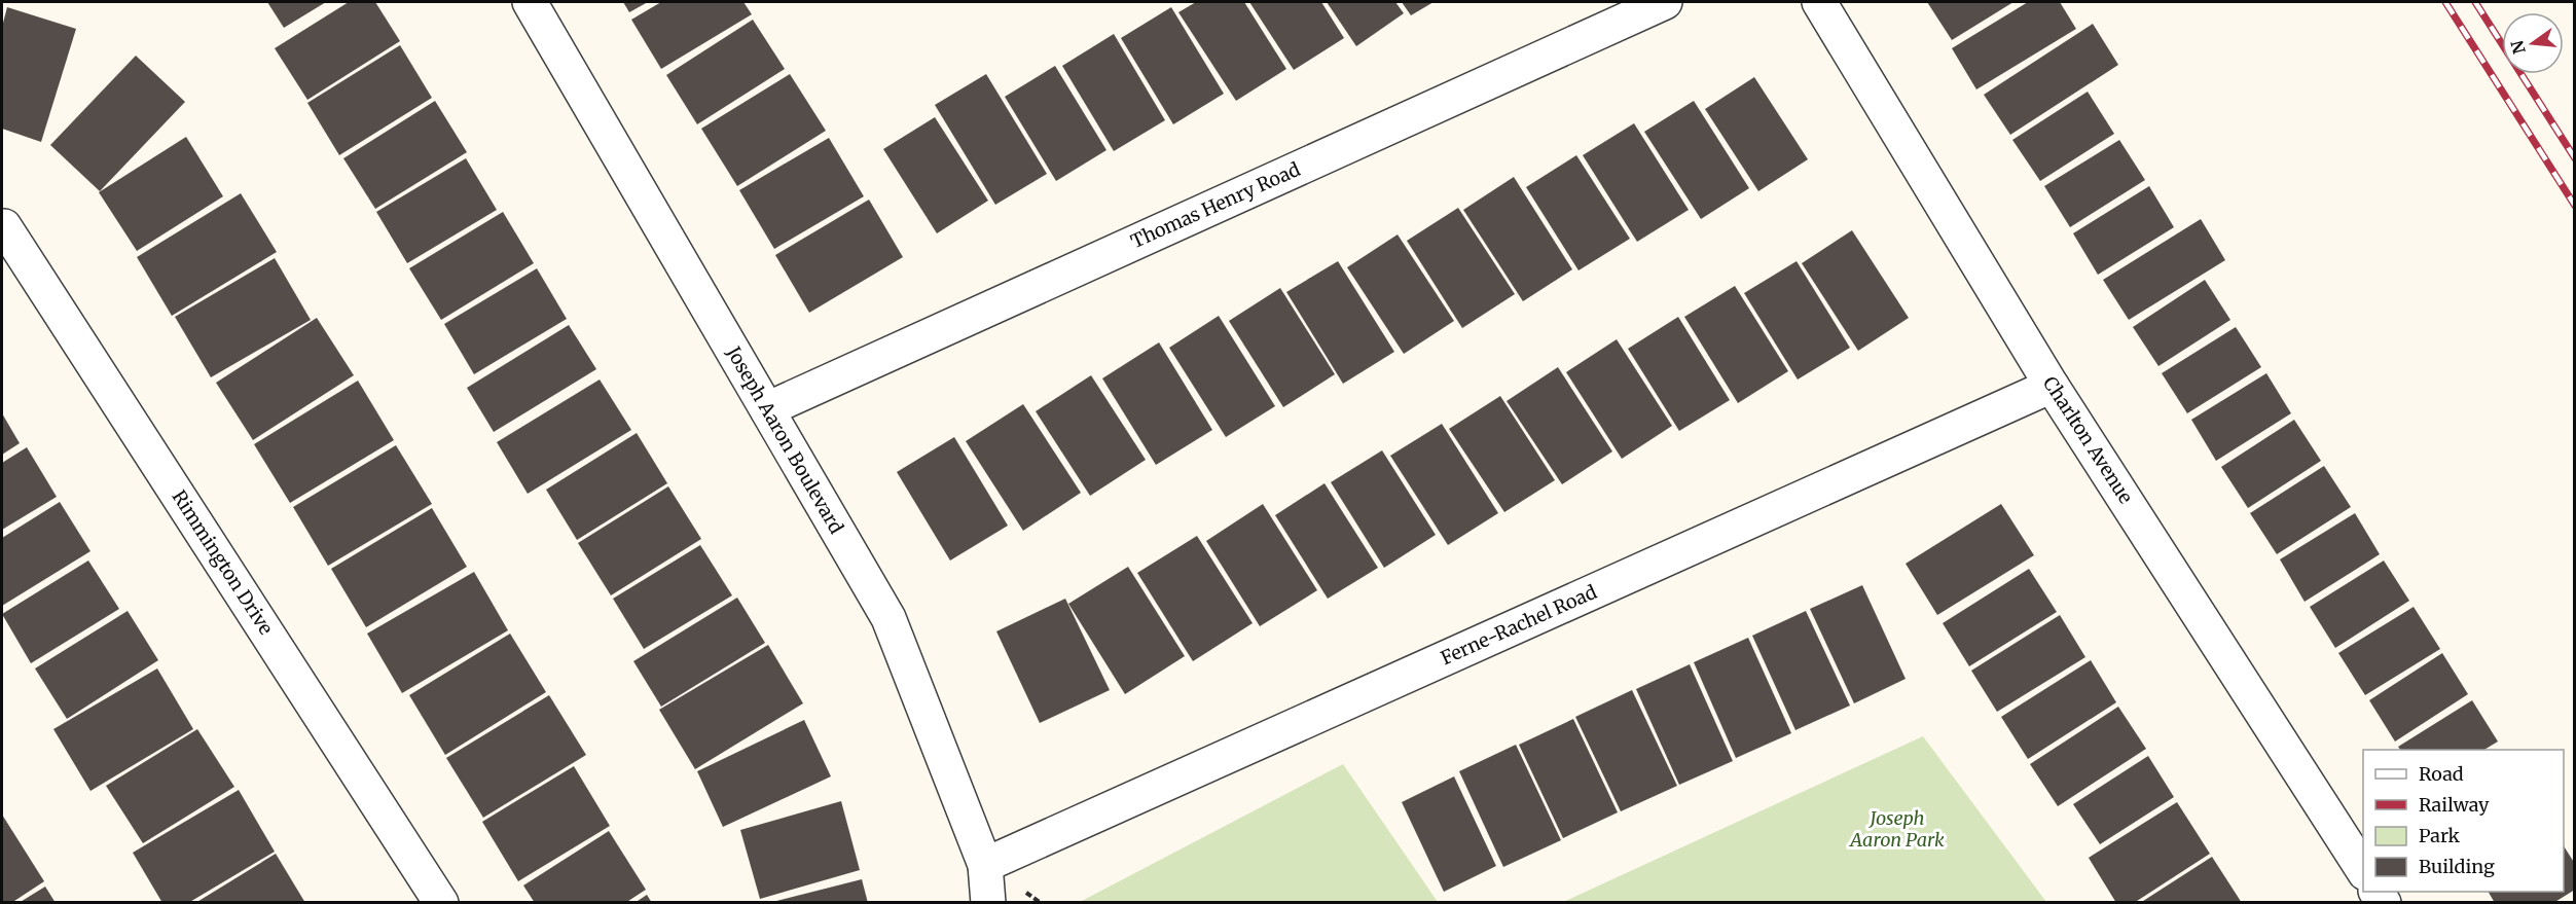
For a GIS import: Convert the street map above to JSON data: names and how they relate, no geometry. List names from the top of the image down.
{
  "streets": {
    "street": [
      "Thomas Henry Road",
      "Joseph Aaron Boulevard",
      "Charlton Avenue",
      "Rimmington Drive",
      "Ferne-Rachel Road"
    ]
  },
  "crossings": [
    ["Thomas Henry Road", "Joseph Aaron Boulevard"],
    ["Joseph Aaron Boulevard", "Ferne-Rachel Road"],
    ["Charlton Avenue", "Ferne-Rachel Road"]
  ],
  "parks": ["Joseph Aaron Park"],
  "legend": [
    "Road",
    "Railway",
    "Park",
    "Building"
  ],
  "north": "left"
}
